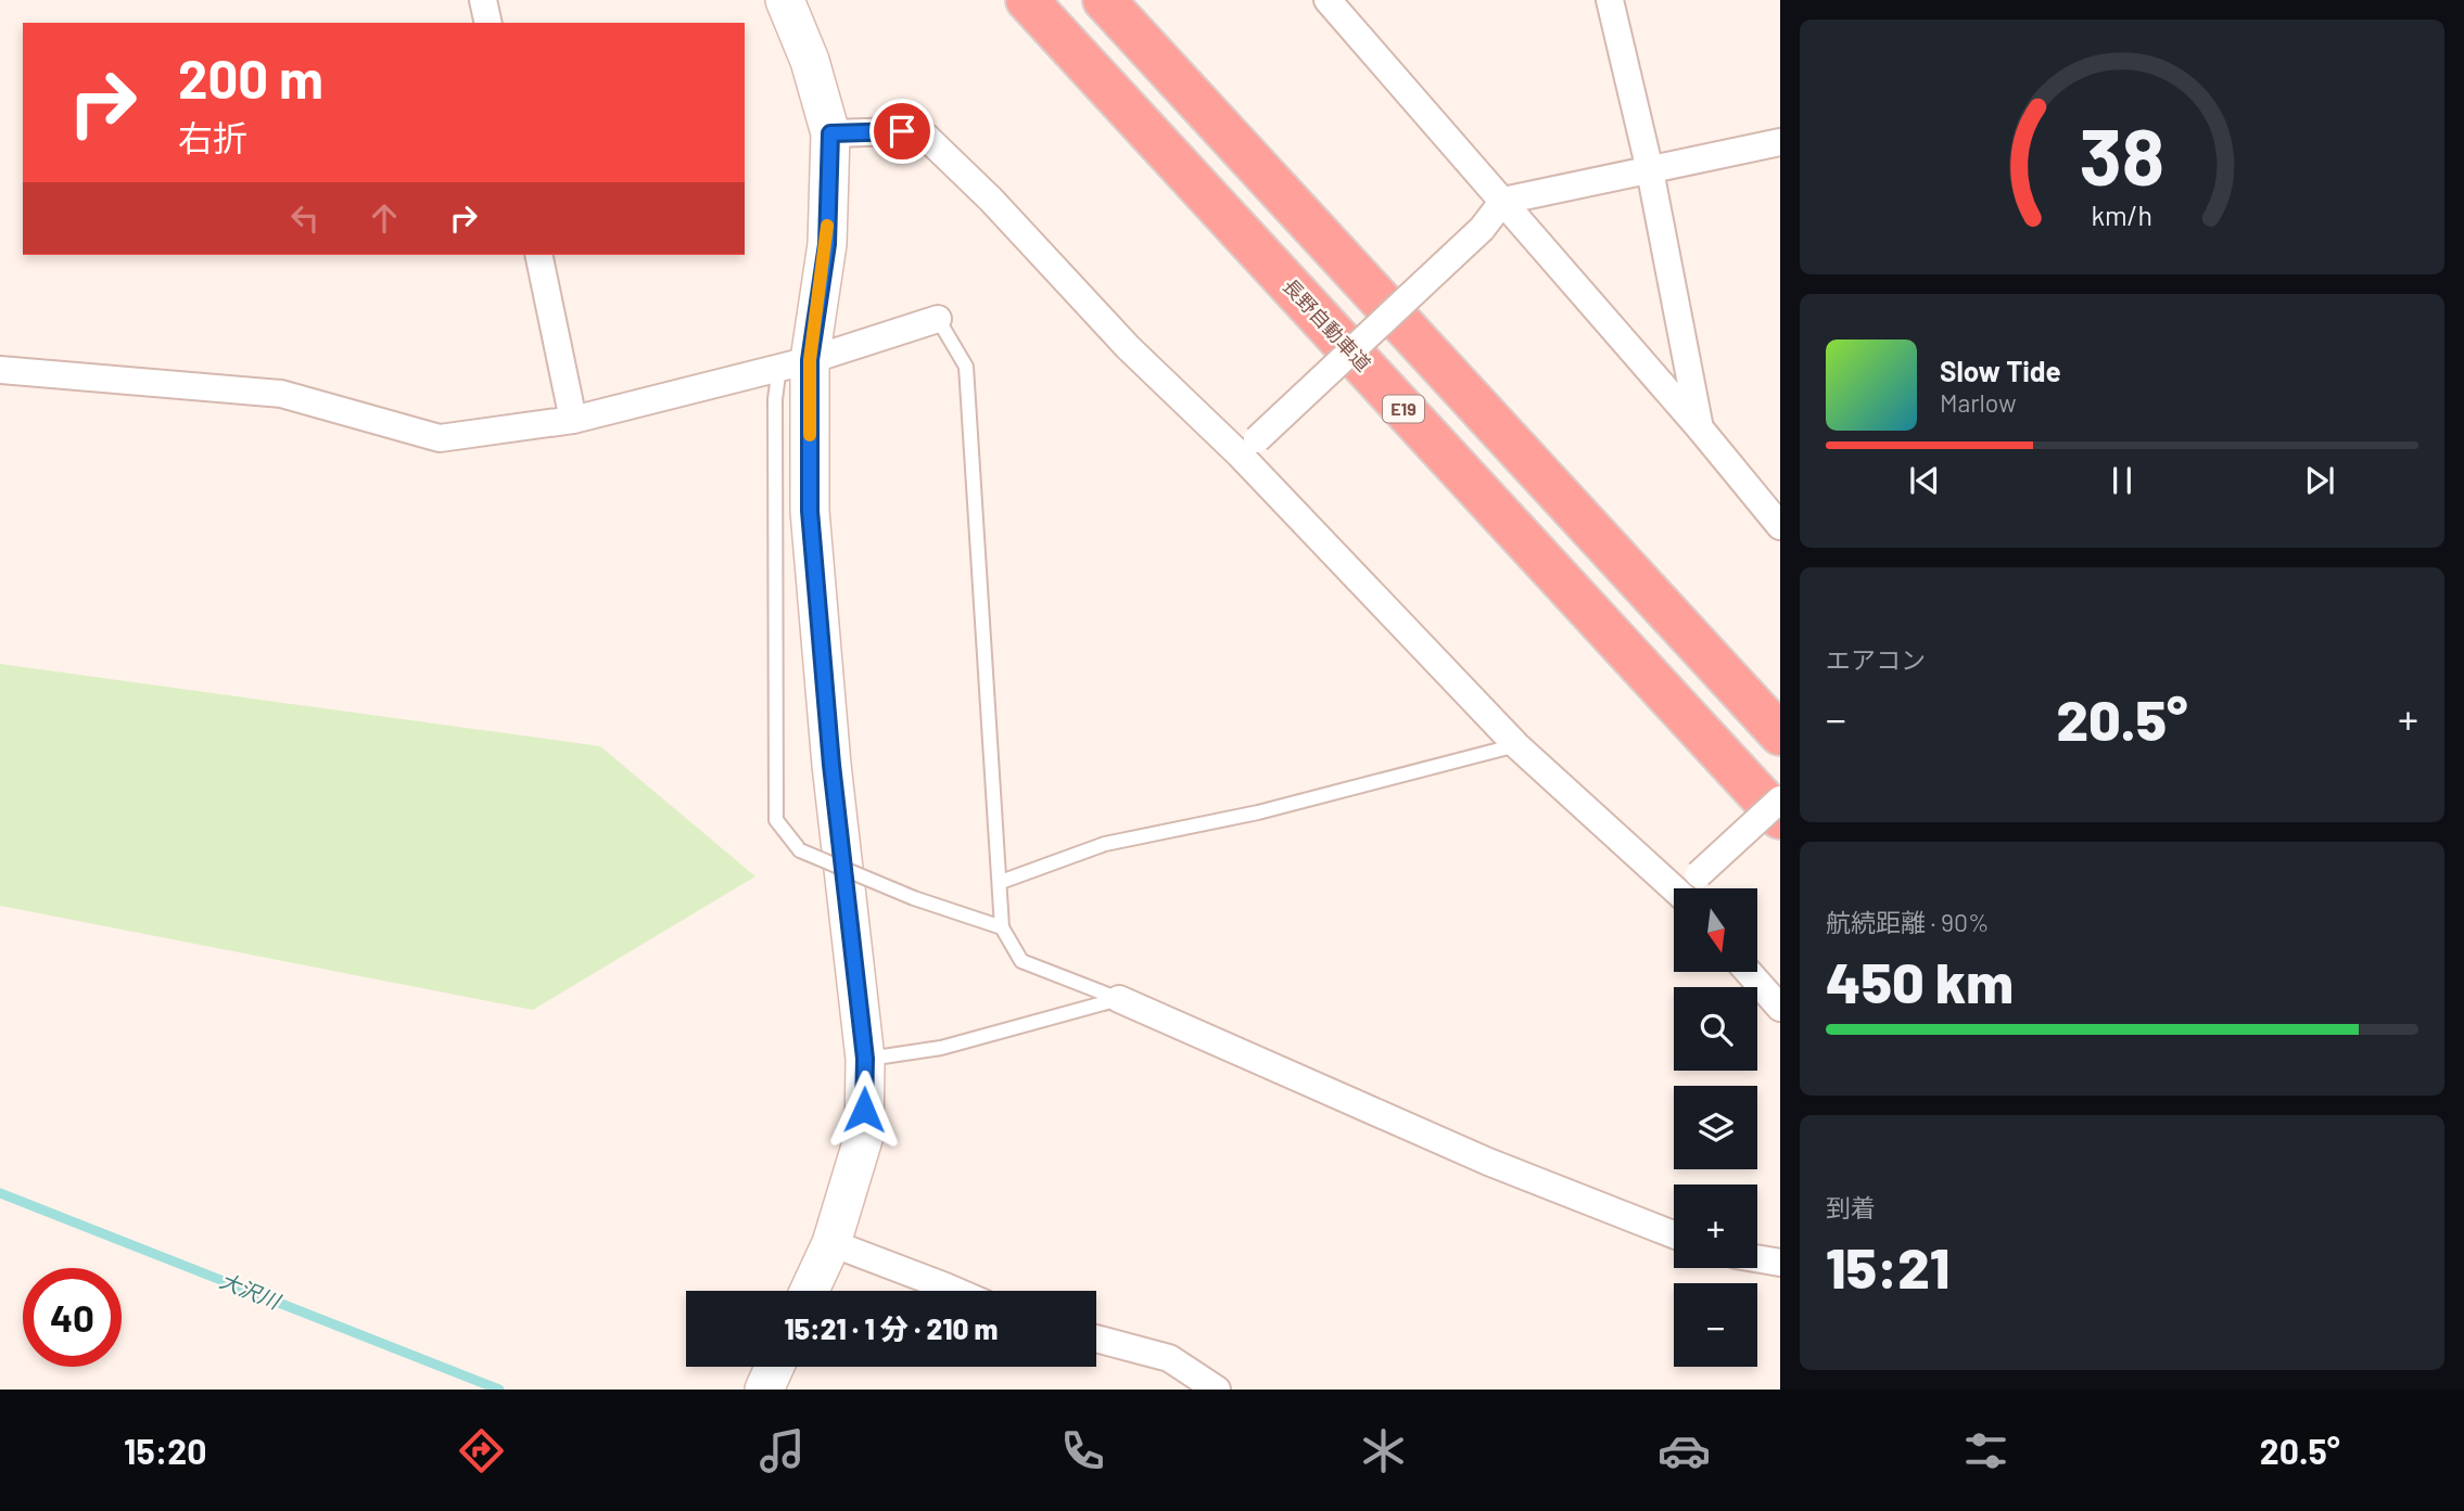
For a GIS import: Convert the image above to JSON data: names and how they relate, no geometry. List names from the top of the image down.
{
  "streets": {
    "highway": ["長野自動車道", "E19"]
  },
  "water": ["大沢川"],
  "north": "bottom",
  "page": {
    "turn": ["200 m", "右折"],
    "song": ["Slow Tide", "Marlow"],
    "tile": [
      "エアコン",
      ["航続距離 · 90%", "450 km"],
      ["到着", "15:21"]
    ],
    "heat": ["−", "20.5°", "+"],
    "map_buttons": ["+", "−"],
    "limit": "40",
    "trip": "15:21 · 1 分 · 210 m",
    "tabs": ["15:20", "20.5°"],
    "gauge": ["38", "km/h"]
  }
}
